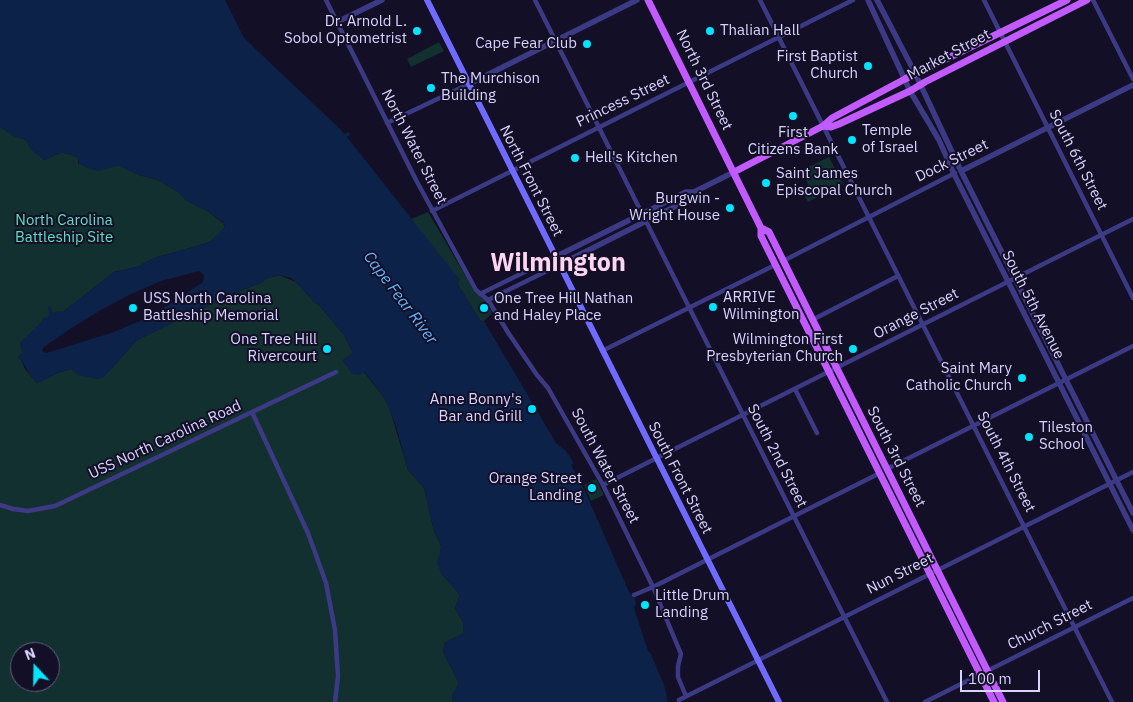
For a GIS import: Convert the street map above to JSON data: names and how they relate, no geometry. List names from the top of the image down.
{
  "streets": {
    "main road": [
      "Market Street",
      "North 3rd Street",
      "North Front Street",
      "South 3rd Street",
      "South Front Street"
    ],
    "street": [
      "Princess Street",
      "North Water Street",
      "South 6th Street",
      "Dock Street",
      "South 5th Avenue",
      "Orange Street",
      "USS North Carolina Road",
      "South 2nd Street",
      "South 4th Street",
      "South Water Street",
      "Nun Street",
      "Church Street"
    ]
  },
  "crossings": [
    ["Market Street", "North 3rd Street"],
    ["Market Street", "North Water Street"],
    ["Market Street", "South 6th Street"],
    ["Market Street", "North Front Street"],
    ["Market Street", "South 5th Avenue"],
    ["Market Street", "South 2nd Street"],
    ["Market Street", "South 3rd Street"],
    ["Market Street", "South 4th Street"],
    ["Market Street", "South Water Street"],
    ["Market Street", "South Front Street"],
    ["North 3rd Street", "Princess Street"],
    ["North 3rd Street", "South 3rd Street"],
    ["Princess Street", "North Water Street"],
    ["Princess Street", "North Front Street"],
    ["Princess Street", "South 2nd Street"],
    ["Princess Street", "South 4th Street"],
    ["North Water Street", "South Water Street"],
    ["South 6th Street", "Dock Street"],
    ["South 6th Street", "Orange Street"],
    ["Dock Street", "South 5th Avenue"],
    ["Dock Street", "South 3rd Street"],
    ["Dock Street", "South 4th Street"],
    ["North Front Street", "South Front Street"],
    ["South 5th Avenue", "Orange Street"],
    ["South 5th Avenue", "Nun Street"],
    ["Orange Street", "South 2nd Street"],
    ["Orange Street", "South 3rd Street"],
    ["Orange Street", "South 4th Street"],
    ["Orange Street", "South Water Street"],
    ["Orange Street", "South Front Street"],
    ["South 2nd Street", "Nun Street"],
    ["South 3rd Street", "Nun Street"],
    ["South 3rd Street", "Church Street"],
    ["South 4th Street", "Nun Street"],
    ["South 4th Street", "Church Street"],
    ["South Water Street", "Nun Street"],
    ["South Front Street", "Nun Street"]
  ],
  "districts": ["Wilmington"],
  "water": ["Cape Fear River"],
  "parks": ["North Carolina Battleship Site"],
  "places": [
    "Dr. Arnold L. Sobol Optometrist",
    "Thalian Hall",
    "Cape Fear Club",
    "First Baptist Church",
    "The Murchison Building",
    "First Citizens Bank",
    "Temple of Israel",
    "Hell's Kitchen",
    "Saint James Episcopal Church",
    "Burgwin - Wright House",
    "ARRIVE Wilmington",
    "USS North Carolina Battleship Memorial",
    "One Tree Hill Nathan and Haley Place",
    "One Tree Hill Rivercourt",
    "Wilmington First Presbyterian Church",
    "Saint Mary Catholic Church",
    "Anne Bonny's Bar and Grill",
    "Tileston School",
    "Orange Street Landing",
    "Little Drum Landing"
  ],
  "scale_bar": "100 m",
  "north": "top"
}
